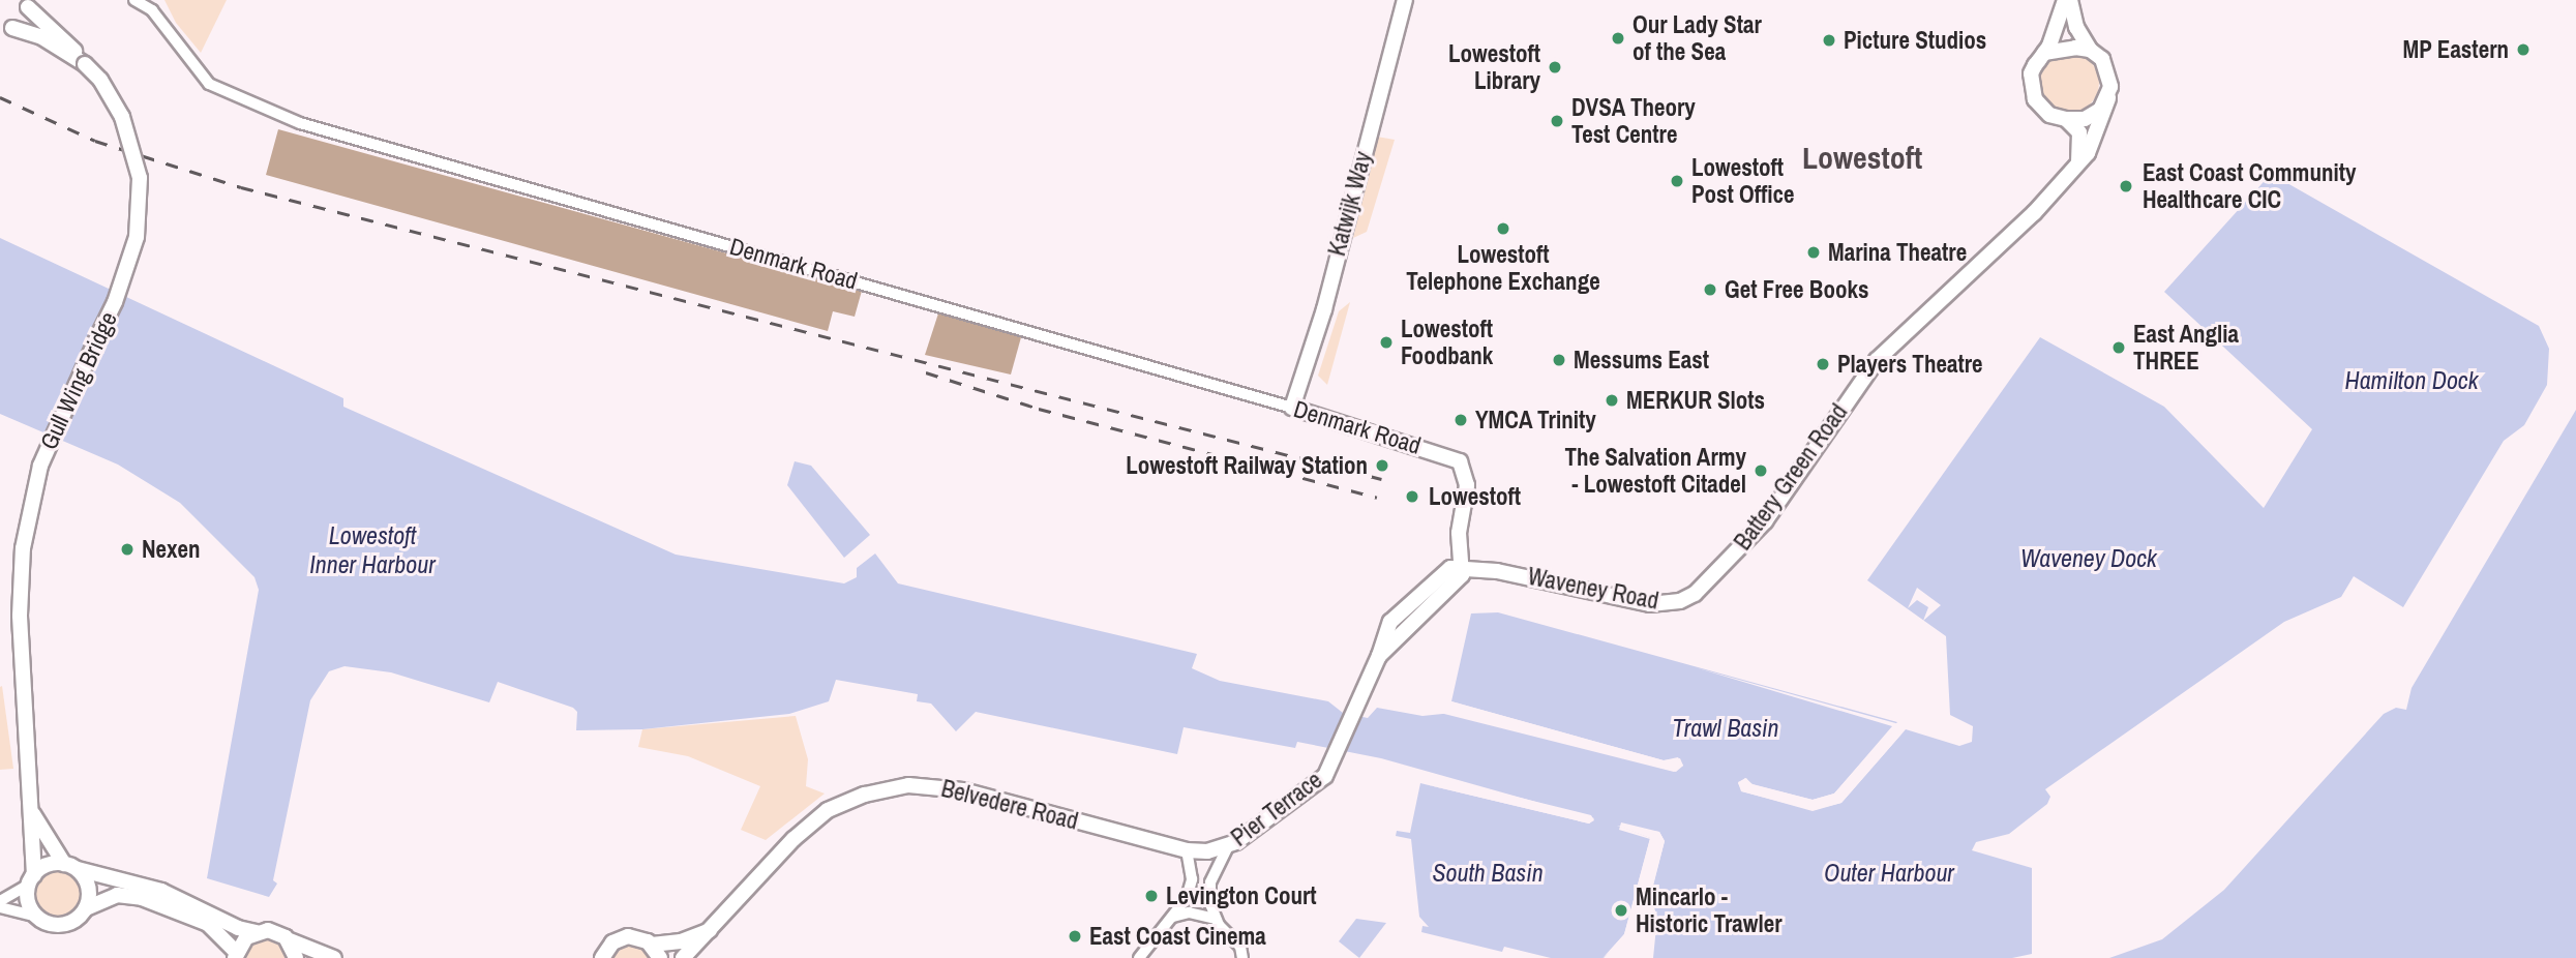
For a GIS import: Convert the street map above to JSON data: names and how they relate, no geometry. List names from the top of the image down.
{
  "streets": {
    "highway": [
      "Katwijk Way",
      "Denmark Road",
      "Gull Wing Bridge",
      "Battery Green Road",
      "Waveney Road",
      "Belvedere Road",
      "Pier Terrace"
    ]
  },
  "crossings": [
    ["Katwijk Way", "Denmark Road"],
    ["Denmark Road", "Waveney Road"],
    ["Denmark Road", "Pier Terrace"],
    ["Battery Green Road", "Waveney Road"],
    ["Waveney Road", "Pier Terrace"],
    ["Belvedere Road", "Pier Terrace"]
  ],
  "districts": ["Lowestoft"],
  "water": [
    "Hamilton Dock",
    "Lowestoft Inner Harbour",
    "Waveney Dock",
    "Trawl Basin",
    "South Basin",
    "Outer Harbour"
  ],
  "places": [
    "Our Lady Star of the Sea",
    "Picture Studios",
    "MP Eastern",
    "Lowestoft Library",
    "DVSA Theory Test Centre",
    "Lowestoft Post Office",
    "East Coast Community Healthcare CIC",
    "Lowestoft Telephone Exchange",
    "Marina Theatre",
    "Get Free Books",
    "Lowestoft Foodbank",
    "East Anglia THREE",
    "Messums East",
    "Players Theatre",
    "MERKUR Slots",
    "YMCA Trinity",
    "Lowestoft Railway Station",
    "The Salvation Army - Lowestoft Citadel",
    "Lowestoft",
    "Nexen",
    "Levington Court",
    "Mincarlo - Historic Trawler",
    "East Coast Cinema"
  ]
}
